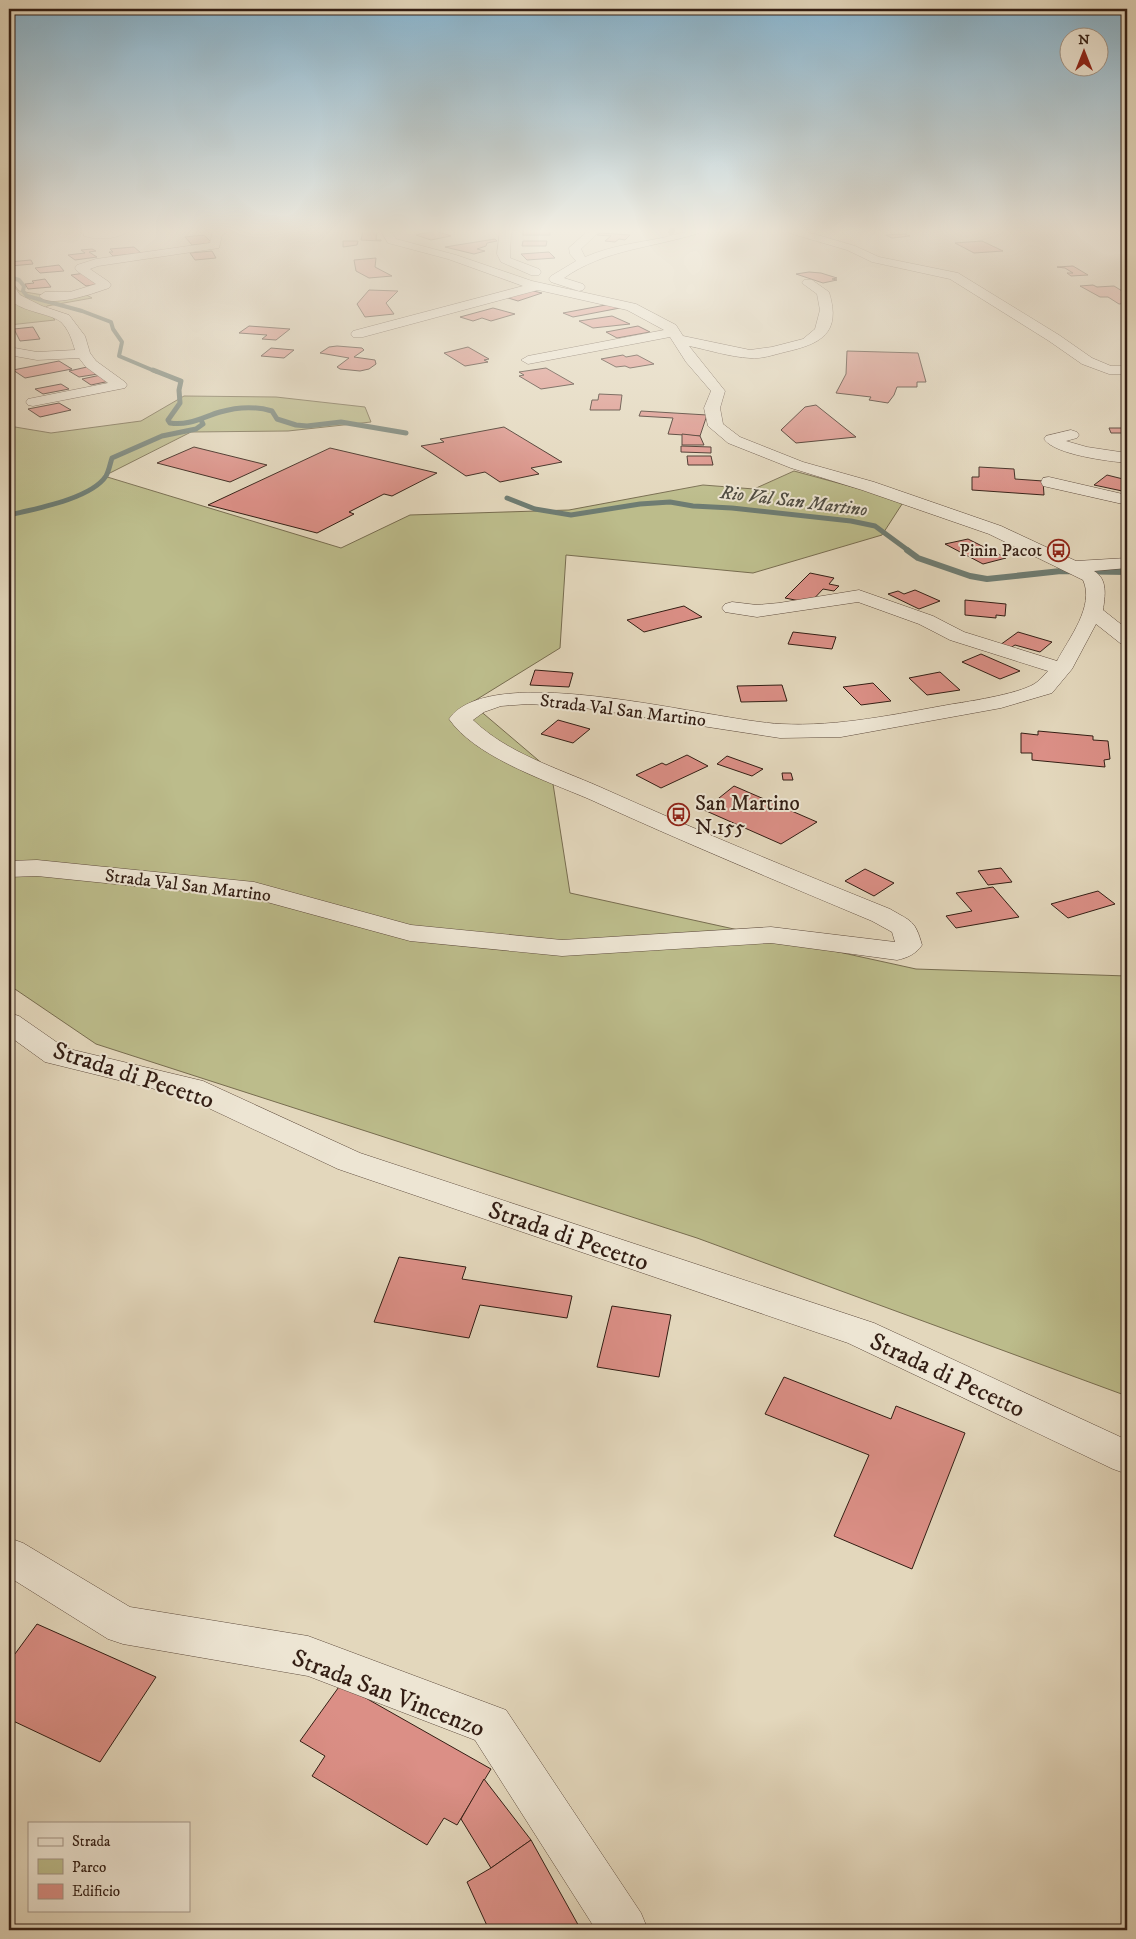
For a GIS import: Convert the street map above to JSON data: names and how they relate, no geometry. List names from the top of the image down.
{
  "streets": {
    "street": ["Strada Val San Martino", "Strada di Pecetto", "Strada San Vincenzo"]
  },
  "water": ["Rio Val San Martino"],
  "places": {
    "bus stop": ["Pinin Pacot", "San Martino N.155"]
  },
  "legend": ["Strada", "Parco", "Edificio"],
  "north": "top"
}
